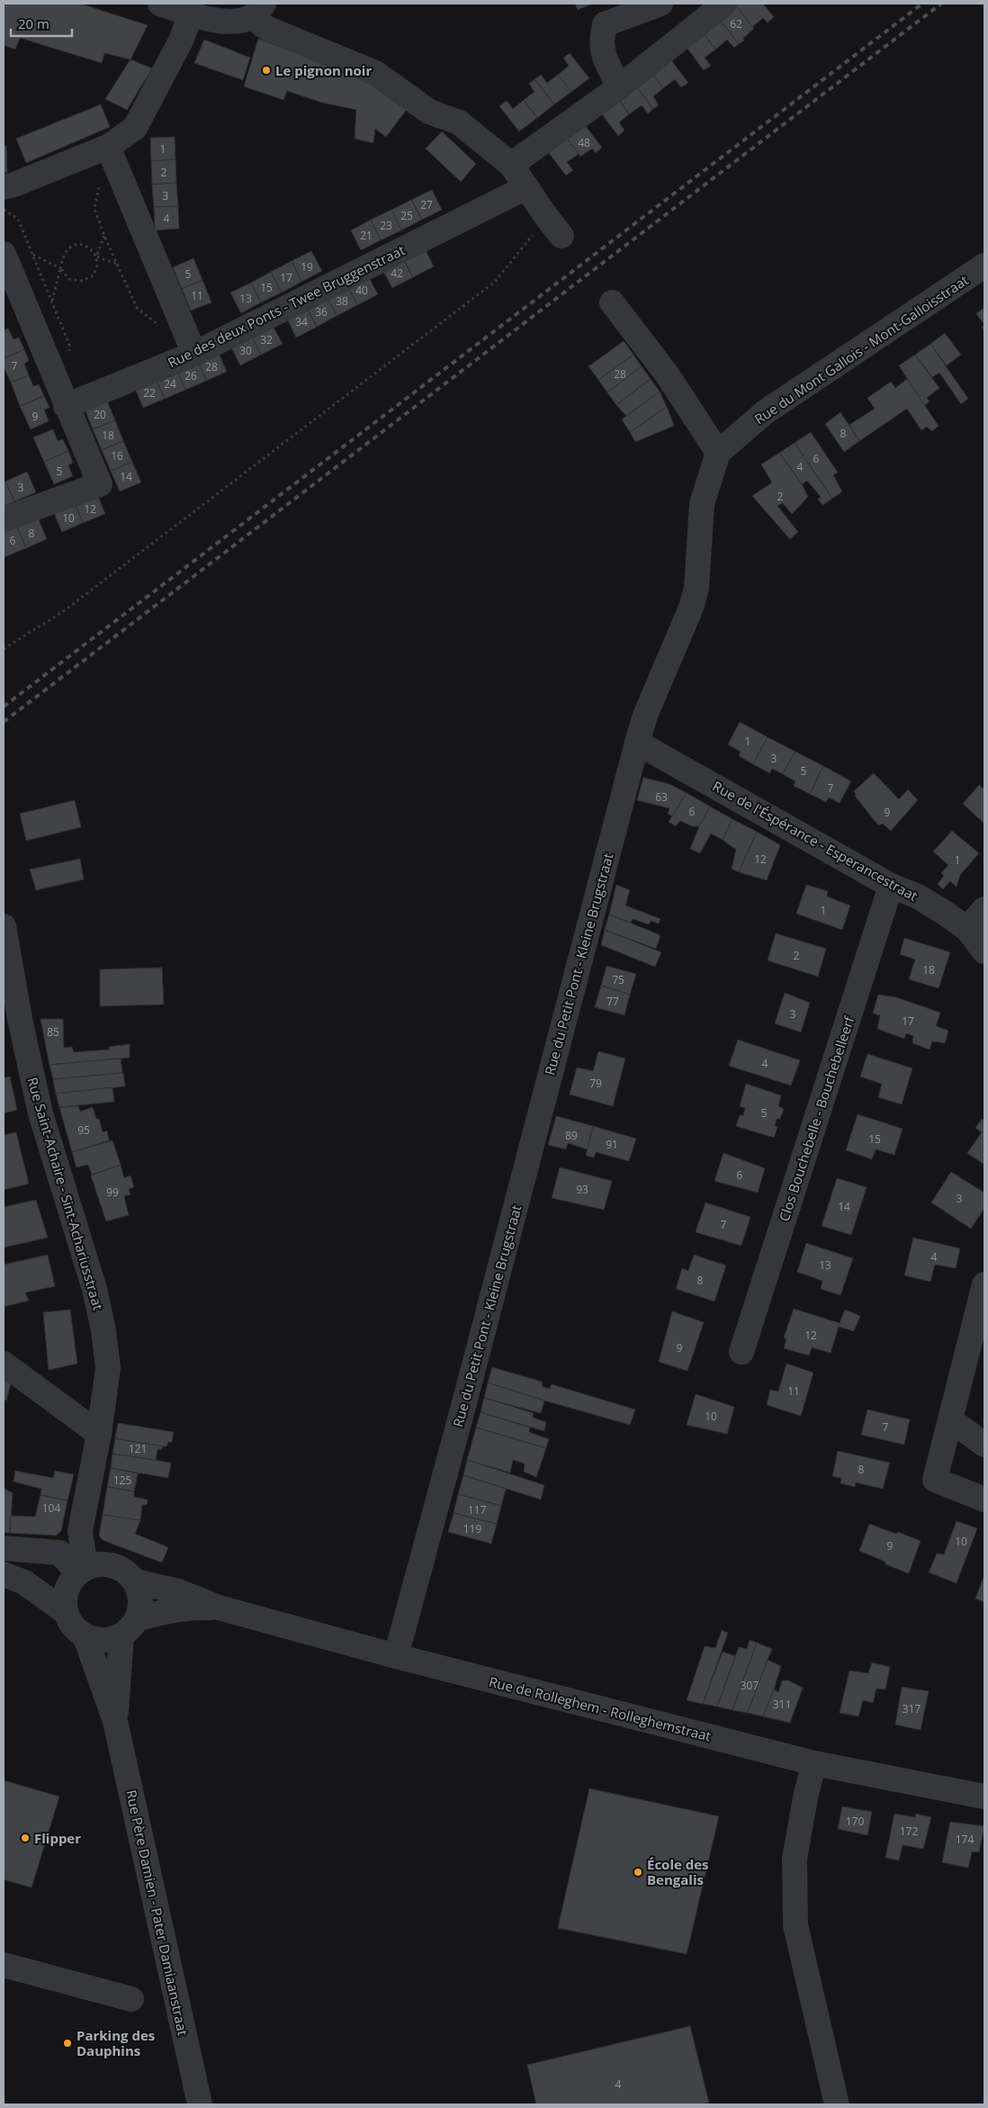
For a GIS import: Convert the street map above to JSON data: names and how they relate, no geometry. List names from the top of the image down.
{
  "streets": {
    "street": [
      "Rue des deux Ponts - Twee Bruggenstraat",
      "Rue du Mont Gallois - Mont-Galloisstraat",
      "Rue de l'Éspérance - Esperancestraat",
      "Rue du Petit Pont - Kleine Brugstraat",
      "Clos Bouchebelle - Bouchebelleerf",
      "Rue Saint-Achaire - Sint-Achariusstraat",
      "Rue de Rolleghem - Rolleghemstraat",
      "Rue Père Damien - Pater Damiaanstraat"
    ]
  },
  "crossings": [
    ["Rue du Mont Gallois - Mont-Galloisstraat", "Rue du Petit Pont - Kleine Brugstraat"],
    ["Rue de l'Éspérance - Esperancestraat", "Rue du Petit Pont - Kleine Brugstraat"],
    ["Rue de l'Éspérance - Esperancestraat", "Clos Bouchebelle - Bouchebelleerf"],
    ["Rue du Petit Pont - Kleine Brugstraat", "Rue de Rolleghem - Rolleghemstraat"],
    ["Rue Saint-Achaire - Sint-Achariusstraat", "Rue de Rolleghem - Rolleghemstraat"],
    ["Rue Saint-Achaire - Sint-Achariusstraat", "Rue Père Damien - Pater Damiaanstraat"],
    ["Rue de Rolleghem - Rolleghemstraat", "Rue Père Damien - Pater Damiaanstraat"]
  ],
  "places": [
    "Le pignon noir",
    "Flipper",
    "École des Bengalis",
    "Parking des Dauphins"
  ],
  "house_numbers": [
    "62",
    "48",
    "1",
    "2",
    "3",
    "27",
    "25",
    "4",
    "23",
    "21",
    "19",
    "42",
    "5",
    "17",
    "15",
    "40",
    "11",
    "13",
    "38",
    "36",
    "34",
    "32",
    "30",
    "7",
    "28",
    "28",
    "26",
    "24",
    "22",
    "20",
    "9",
    "8",
    "18",
    "16",
    "6",
    "4",
    "5",
    "14",
    "3",
    "2",
    "12",
    "10",
    "8",
    "6",
    "1",
    "3",
    "5",
    "7",
    "63",
    "6",
    "9",
    "12",
    "1",
    "1",
    "2",
    "18",
    "75",
    "77",
    "3",
    "17",
    "85",
    "4",
    "79",
    "5",
    "95",
    "89",
    "15",
    "91",
    "6",
    "93",
    "99",
    "3",
    "14",
    "7",
    "4",
    "13",
    "8",
    "12",
    "9",
    "11",
    "10",
    "7",
    "121",
    "8",
    "125",
    "104",
    "117",
    "119",
    "10",
    "9",
    "307",
    "311",
    "317",
    "170",
    "172",
    "174",
    "4"
  ],
  "scale_bar": "20 m"
}
